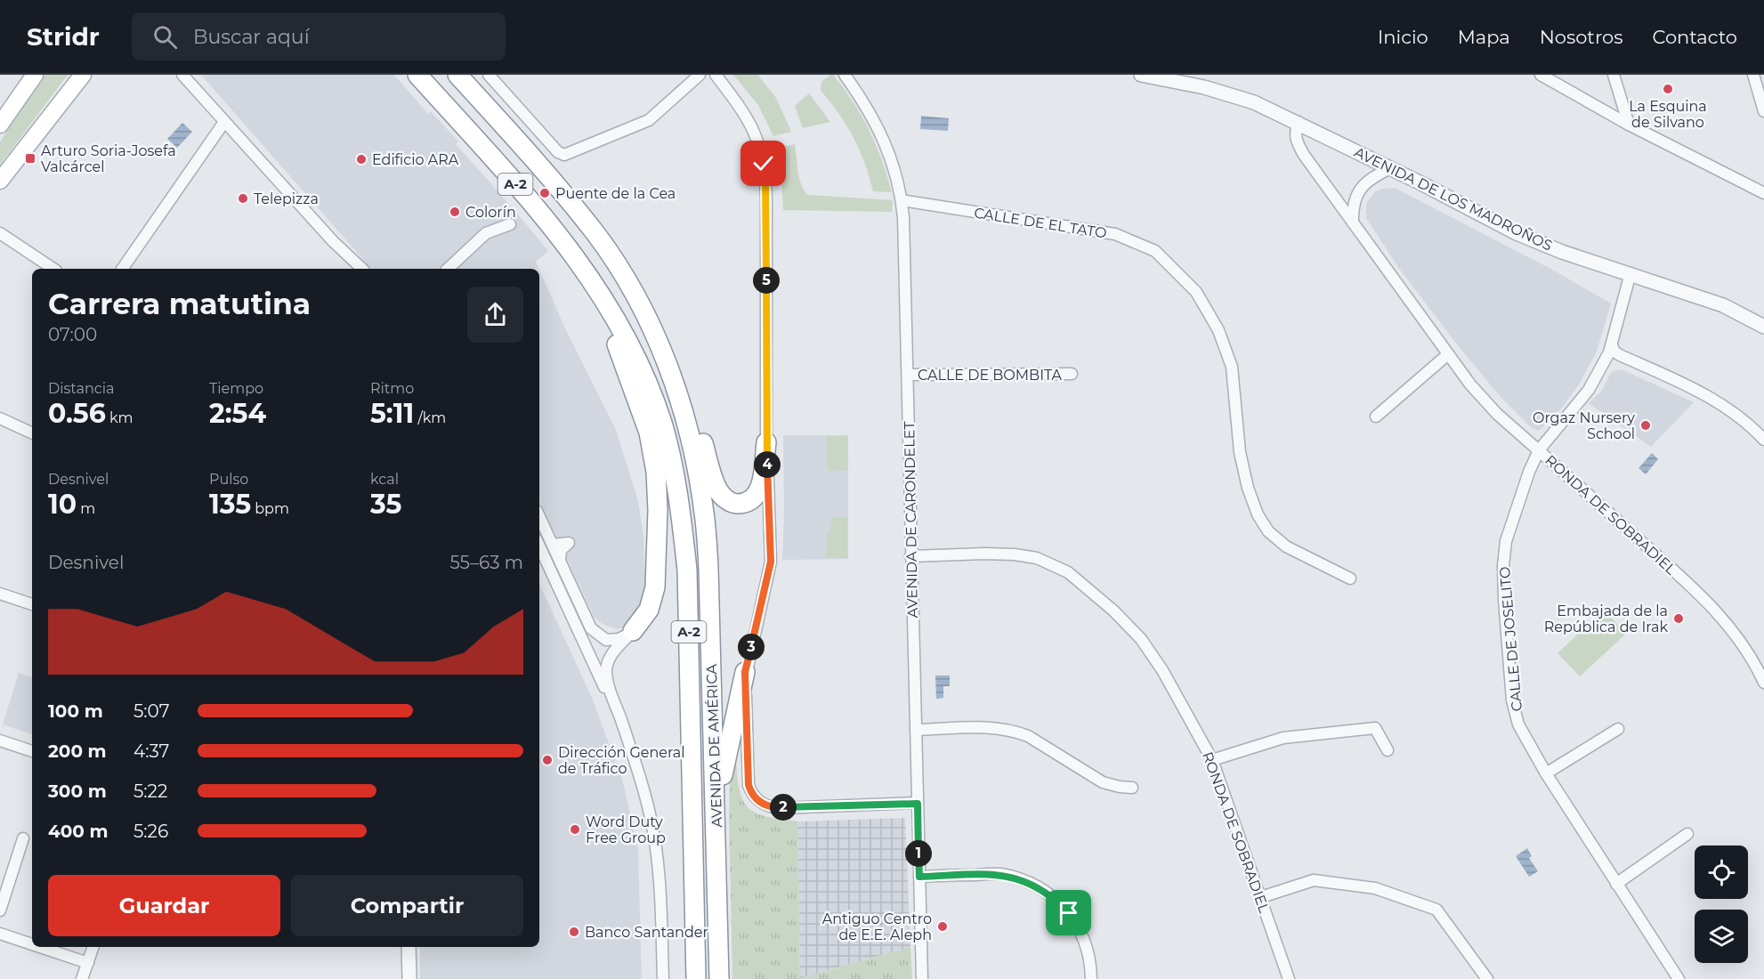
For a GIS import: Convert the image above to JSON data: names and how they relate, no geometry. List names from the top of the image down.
{
  "streets": {
    "highway": ["A-2", "AVENIDA DE AMÉRICA"],
    "street": [
      "AVENIDA DE LOS MADROÑOS",
      "CALLE DE EL TATO",
      "CALLE DE BOMBITA",
      "RONDA DE SOBRADIEL",
      "AVENIDA DE CARONDELET",
      "CALLE DE JOSELITO"
    ]
  },
  "crossings": [
    ["AVENIDA DE LOS MADROÑOS", "RONDA DE SOBRADIEL"],
    ["AVENIDA DE LOS MADROÑOS", "CALLE DE JOSELITO"],
    ["CALLE DE EL TATO", "AVENIDA DE CARONDELET"],
    ["CALLE DE BOMBITA", "AVENIDA DE CARONDELET"],
    ["RONDA DE SOBRADIEL", "AVENIDA DE CARONDELET"],
    ["RONDA DE SOBRADIEL", "CALLE DE JOSELITO"]
  ],
  "places": {
    "other": [
      "La Esquina de Silvano",
      "Edificio ARA",
      "Puente de la Cea",
      "Telepizza",
      "Colorín",
      "Orgaz Nursery School",
      "Embajada de la República de Irak",
      "Dirección General de Tráfico",
      "Word Duty Free Group",
      "Antiguo Centro de E.E. Aleph",
      "Banco Santander"
    ],
    "transit": ["Arturo Soria-Josefa Valcárcel"]
  },
  "page": {
    "header": "Stridr",
    "search": "Buscar aquí",
    "nav": [
      "Inicio",
      "Mapa",
      "Nosotros",
      "Contacto"
    ],
    "pins": [
      "5",
      "4",
      "3",
      "2",
      "1"
    ],
    "heading": ["Carrera matutina", "07:00"],
    "stats": [
      ["Distancia", "0.56 km"],
      ["Tiempo", "2:54"],
      ["Ritmo", "5:11 /km"],
      ["Desnivel", "10 m"],
      ["Pulso", "135 bpm"],
      ["kcal", "35"]
    ],
    "chart": ["Desnivel", "55–63 m"],
    "list": [
      {
        "name": "100 m",
        "note": "5:07"
      },
      {
        "name": "200 m",
        "note": "4:37"
      },
      {
        "name": "300 m",
        "note": "5:22"
      },
      {
        "name": "400 m",
        "note": "5:26"
      }
    ],
    "buttons": ["Guardar", "Compartir"]
  }
}
